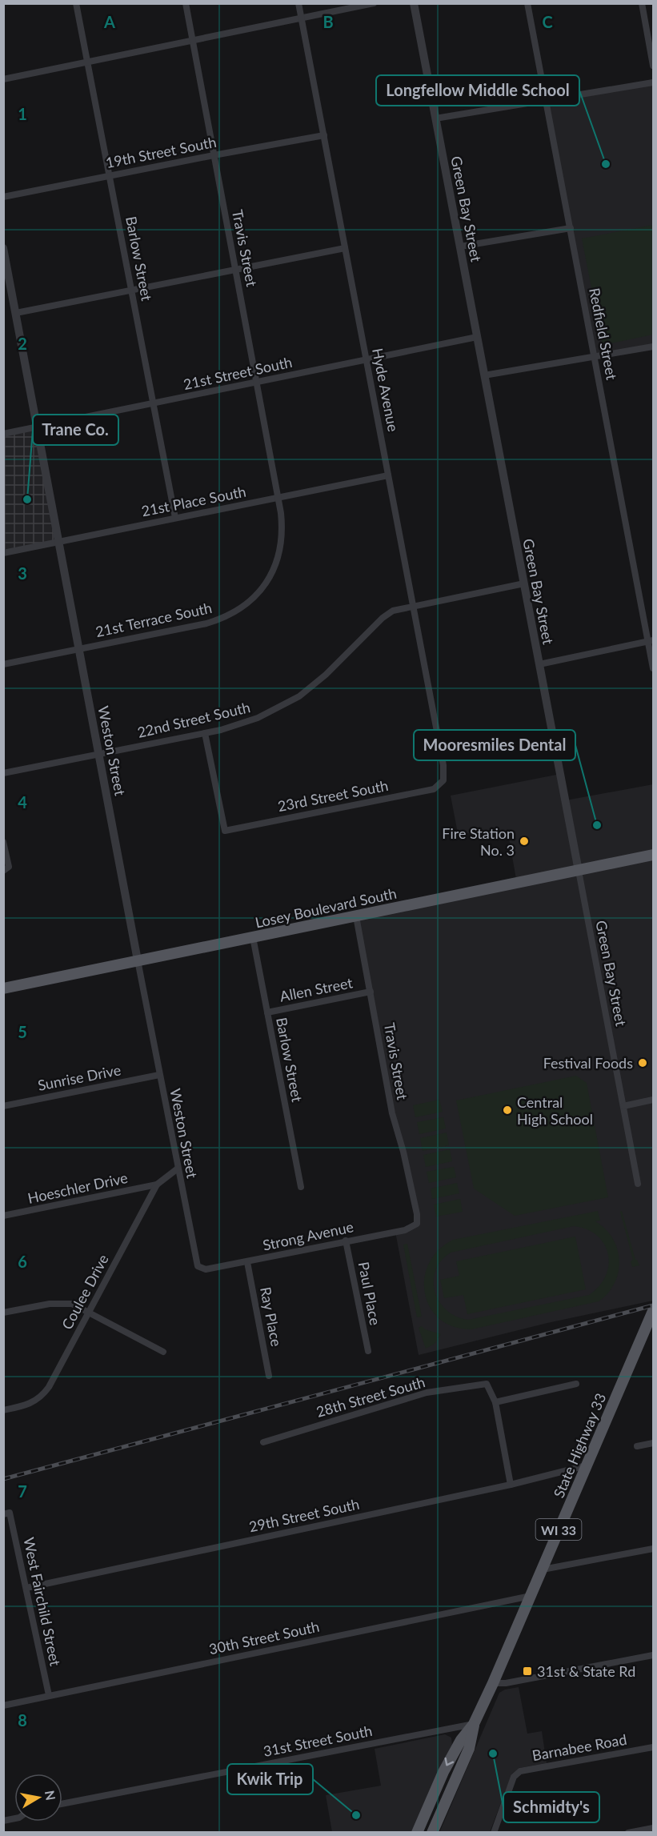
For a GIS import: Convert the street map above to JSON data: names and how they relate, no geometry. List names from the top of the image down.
{
  "streets": {
    "main road": ["Losey Boulevard South", "State Highway 33", "WI 33"],
    "street": [
      "19th Street South",
      "Green Bay Street",
      "Travis Street",
      "Barlow Street",
      "Redfield Street",
      "21st Street South",
      "Hyde Avenue",
      "21st Place South",
      "21st Terrace South",
      "22nd Street South",
      "Weston Street",
      "23rd Street South",
      "Allen Street",
      "Sunrise Drive",
      "Hoeschler Drive",
      "Strong Avenue",
      "Coulee Drive",
      "Paul Place",
      "Ray Place",
      "28th Street South",
      "29th Street South",
      "West Fairchild Street",
      "30th Street South",
      "31st Street South",
      "Barnabee Road"
    ]
  },
  "crossings": [
    ["19th Street South", "Travis Street"],
    ["19th Street South", "Barlow Street"],
    ["19th Street South", "Hyde Avenue"],
    ["Green Bay Street", "21st Street South"],
    ["Green Bay Street", "22nd Street South"],
    ["Green Bay Street", "Losey Boulevard South"],
    ["Travis Street", "21st Street South"],
    ["Travis Street", "21st Place South"],
    ["Travis Street", "21st Terrace South"],
    ["Travis Street", "Losey Boulevard South"],
    ["Travis Street", "Allen Street"],
    ["Travis Street", "Strong Avenue"],
    ["Barlow Street", "21st Street South"],
    ["Barlow Street", "21st Place South"],
    ["Barlow Street", "Losey Boulevard South"],
    ["Barlow Street", "Allen Street"],
    ["21st Street South", "Hyde Avenue"],
    ["21st Street South", "Weston Street"],
    ["Hyde Avenue", "21st Place South"],
    ["Hyde Avenue", "22nd Street South"],
    ["Hyde Avenue", "23rd Street South"],
    ["21st Place South", "21st Terrace South"],
    ["21st Place South", "Weston Street"],
    ["21st Terrace South", "Weston Street"],
    ["22nd Street South", "Weston Street"],
    ["22nd Street South", "23rd Street South"],
    ["Weston Street", "Losey Boulevard South"],
    ["Weston Street", "Sunrise Drive"],
    ["Weston Street", "Strong Avenue"],
    ["Weston Street", "Coulee Drive"],
    ["Hoeschler Drive", "Coulee Drive"],
    ["Strong Avenue", "Paul Place"],
    ["Strong Avenue", "Ray Place"],
    ["State Highway 33", "29th Street South"],
    ["State Highway 33", "30th Street South"],
    ["State Highway 33", "31st Street South"],
    ["29th Street South", "West Fairchild Street"],
    ["West Fairchild Street", "30th Street South"]
  ],
  "places": {
    "other": [
      "Longfellow Middle School",
      "Trane Co.",
      "Mooresmiles Dental",
      "Fire Station No. 3",
      "Festival Foods",
      "Central High School",
      "Schmidty's",
      "Kwik Trip"
    ],
    "transit": ["31st & State Rd"]
  },
  "north": "right",
  "grid": {
    "columns": ["A", "B", "C"],
    "rows": [
      "1",
      "2",
      "3",
      "4",
      "5",
      "6",
      "7",
      "8"
    ]
  }
}
